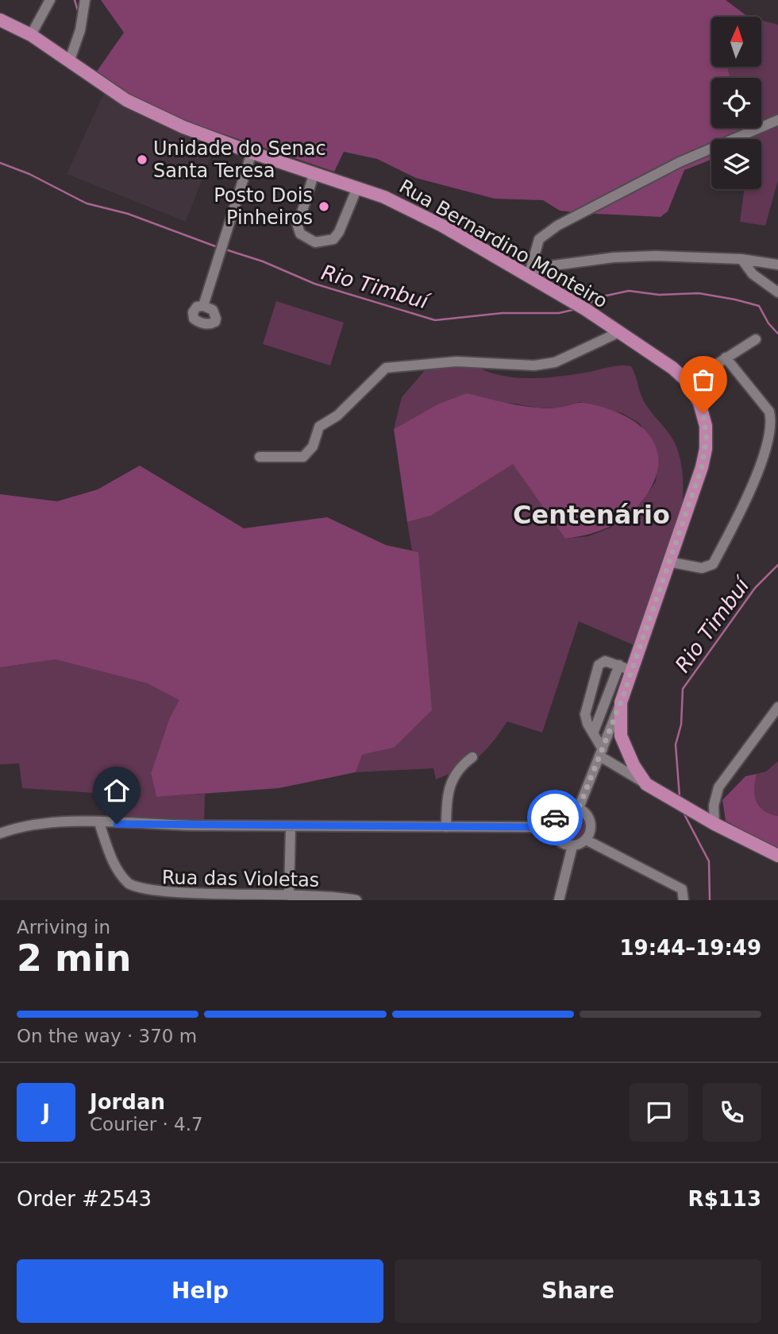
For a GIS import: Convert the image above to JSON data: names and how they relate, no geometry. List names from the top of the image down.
{
  "streets": {
    "main road": ["Rua Bernardino Monteiro"],
    "street": ["Rua das Violetas"]
  },
  "districts": ["Centenário"],
  "water": ["Rio Timbuí"],
  "places": ["Unidade do Senac Santa Teresa", "Posto Dois Pinheiros"],
  "north": "top",
  "page": {
    "heading": ["2 min", "Arriving in", "19:44–19:49"],
    "panel": [
      "Jordan",
      "Courier · 4.7",
      "Order #2543",
      "R$113"
    ],
    "bar": "On the way · 370 m",
    "round": "J",
    "buttons": ["Help", "Share"]
  }
}
